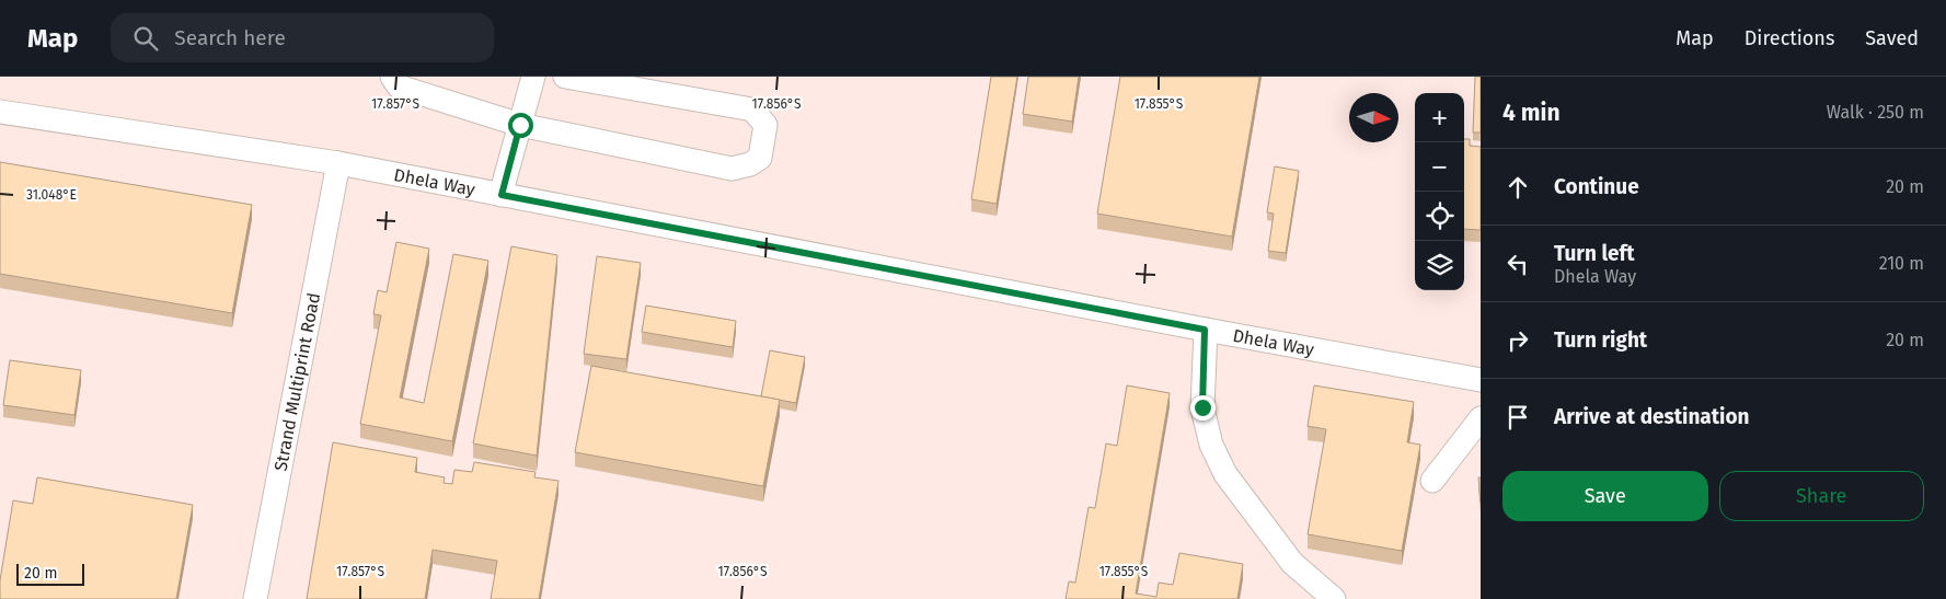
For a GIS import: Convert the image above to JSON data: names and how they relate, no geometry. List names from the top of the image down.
{
  "streets": {
    "street": ["Dhela Way", "Strand Multiprint Road"]
  },
  "crossings": [
    ["Dhela Way", "Strand Multiprint Road"]
  ],
  "scale_bar": "20 m",
  "north": "right",
  "page": {
    "header": "Map",
    "search": "Search here",
    "nav": ["Map", "Directions", "Saved"],
    "heading": ["4 min", "Walk · 250 m"],
    "map_buttons": ["+", "−"],
    "list": [
      ["Continue", "20 m"],
      ["Turn left", "Dhela Way", "210 m"],
      ["Turn right", "20 m"],
      "Arrive at destination"
    ],
    "buttons": ["Save", "Share"],
    "scale": "20 m"
  },
  "coordinates": [
    "17.857°S",
    "17.856°S",
    "17.855°S",
    "31.048°E"
  ]
}
